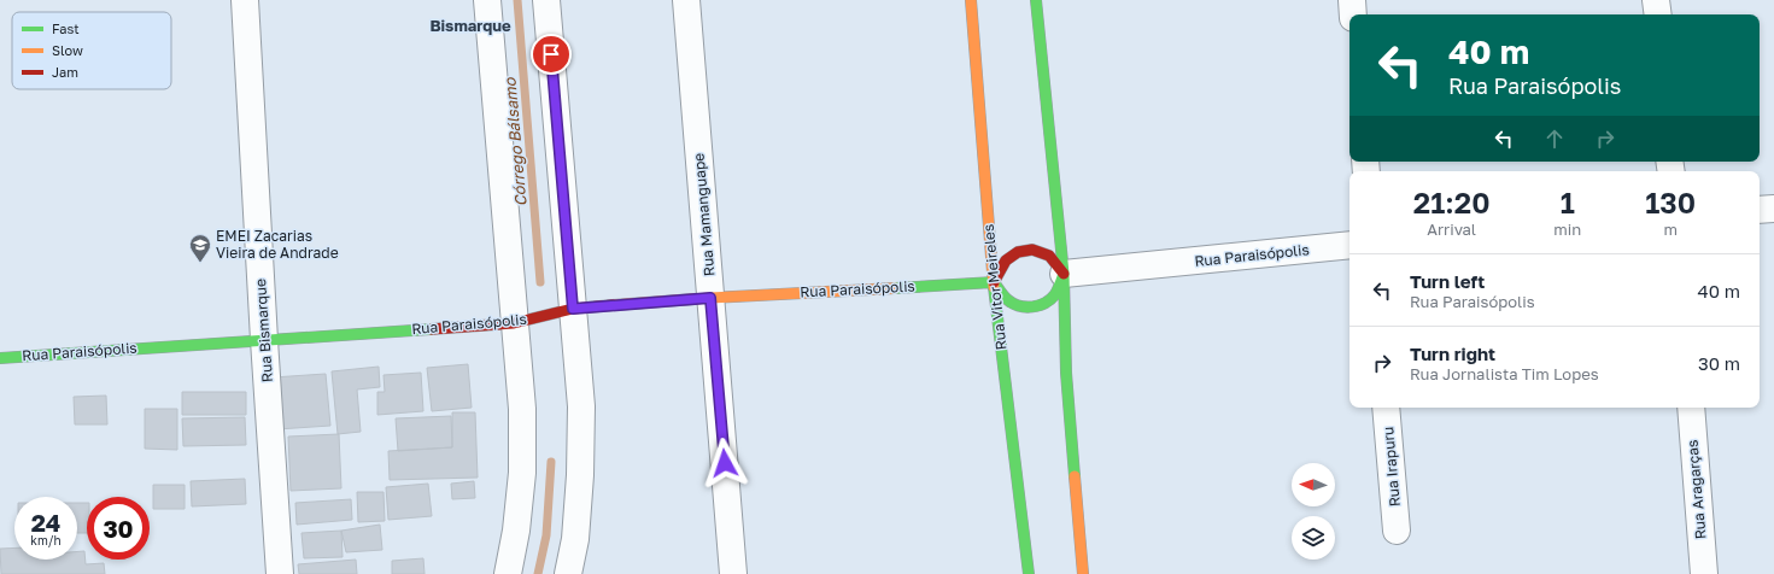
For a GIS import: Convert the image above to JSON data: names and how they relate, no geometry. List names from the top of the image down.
{
  "streets": {
    "street": [
      "Rua Mamanguape",
      "Rua Paraisópolis",
      "Rua Vitor Meireles",
      "Rua Bismarque",
      "Rua Irapuru",
      "Rua Aragarças"
    ]
  },
  "crossings": [
    ["Rua Mamanguape", "Rua Paraisópolis"],
    ["Rua Paraisópolis", "Rua Vitor Meireles"],
    ["Rua Paraisópolis", "Rua Bismarque"]
  ],
  "districts": ["Bismarque"],
  "water": ["Córrego Bálsamo"],
  "places": {
    "school or university": ["EMEI Zacarias Vieira de Andrade"]
  },
  "legend": ["Fast", "Slow", "Jam"],
  "north": "left",
  "page": {
    "turn": ["40 m", "Rua Paraisópolis"],
    "eta": [
      "21:20",
      "Arrival",
      "1",
      "min",
      "130",
      "m"
    ],
    "list": [
      {
        "name": "Turn left",
        "note": "Rua Paraisópolis",
        "value": "40 m"
      },
      {
        "name": "Turn right",
        "note": "Rua Jornalista Tim Lopes",
        "value": "30 m"
      }
    ],
    "speed": "24 km/h",
    "limit": "30"
  }
}
